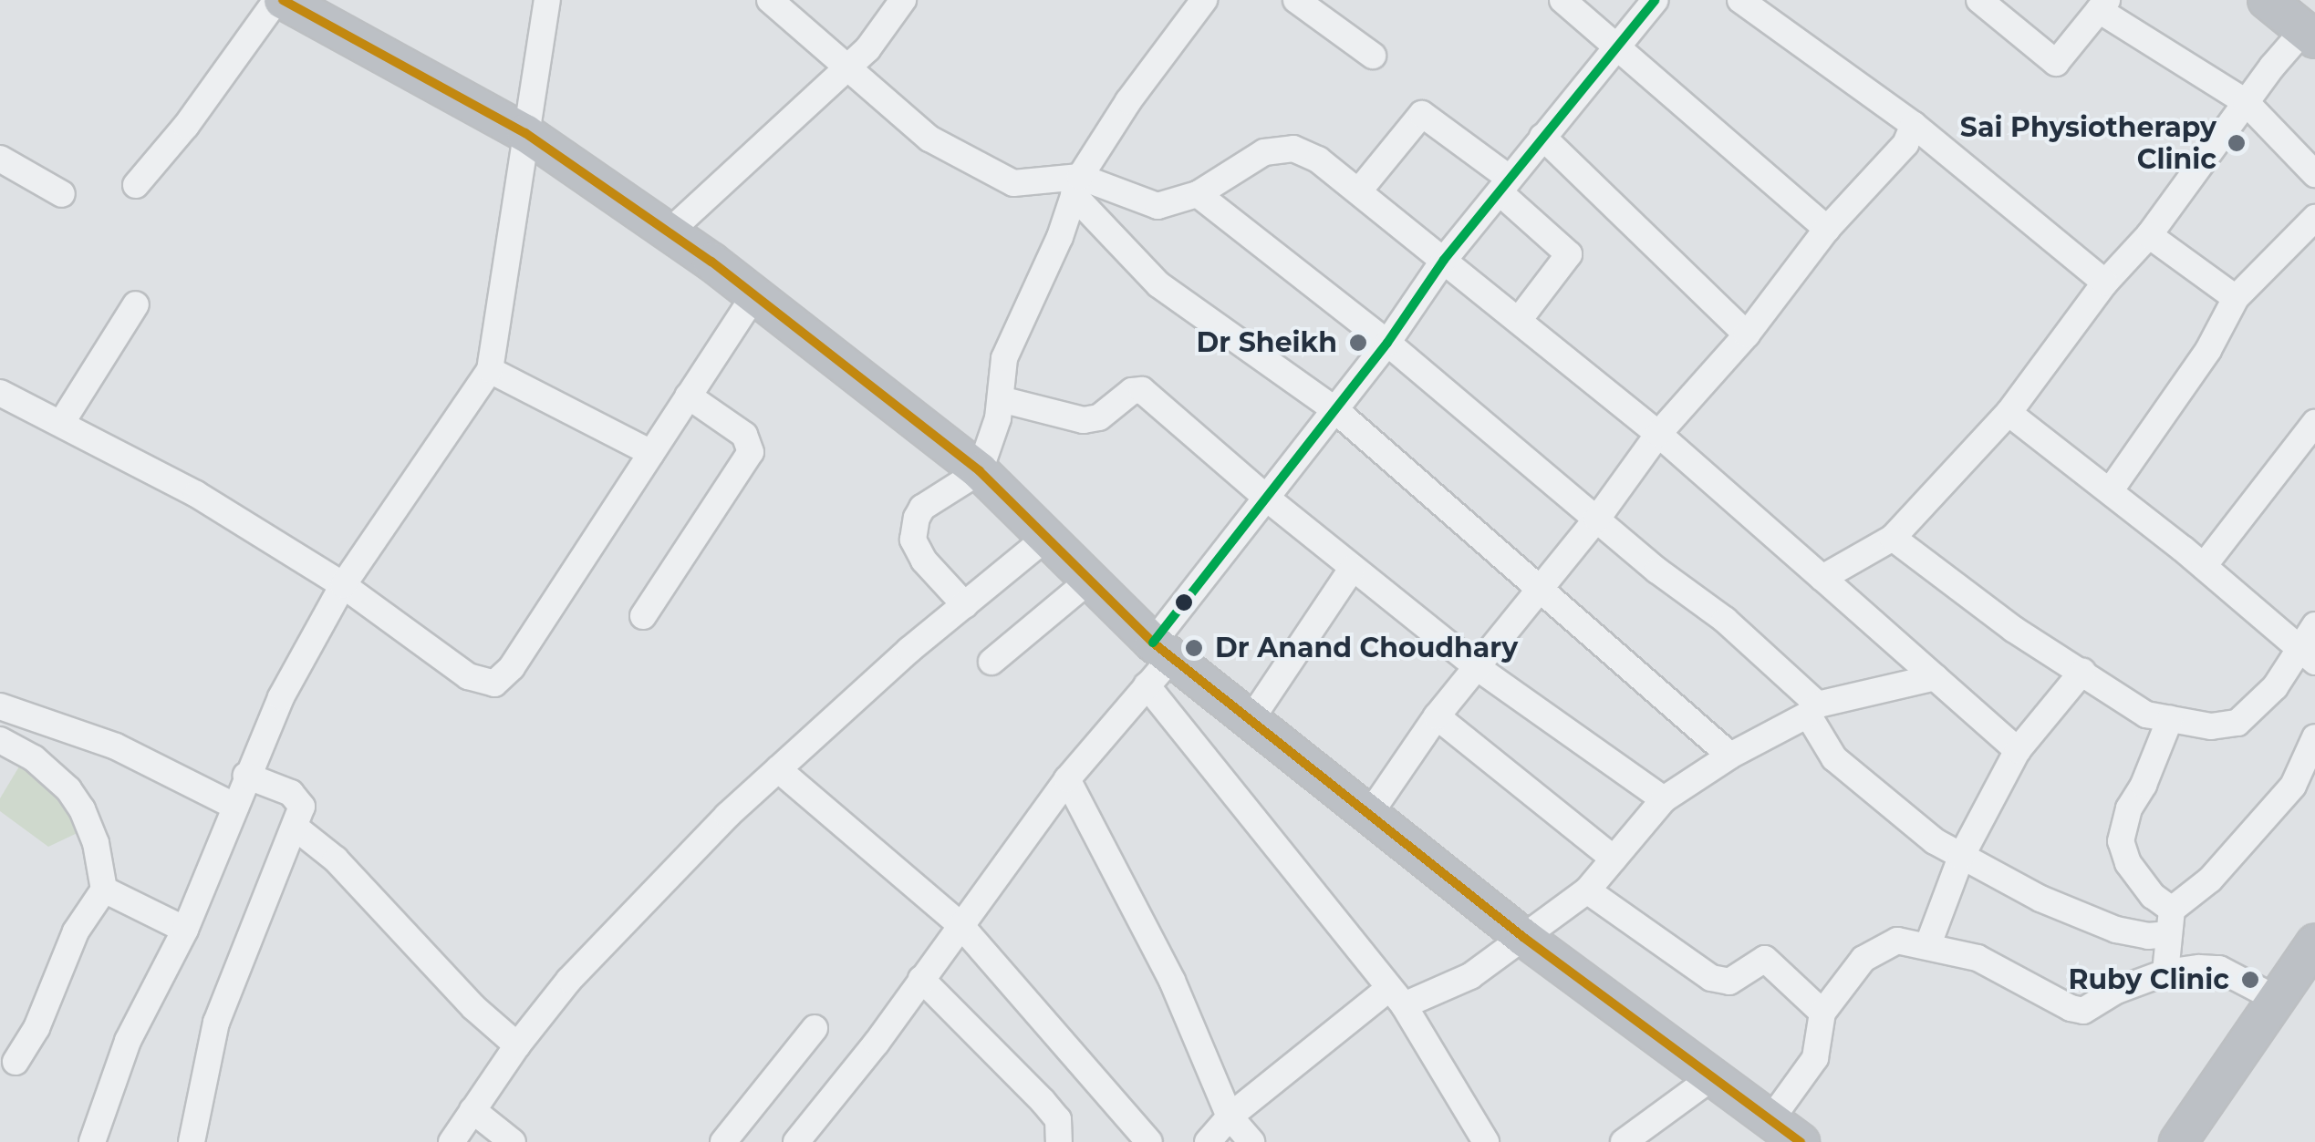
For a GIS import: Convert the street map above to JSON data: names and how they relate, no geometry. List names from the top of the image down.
{
  "places": [
    "Sai Physiotherapy Clinic",
    "Dr Sheikh",
    "Dr Anand Choudhary",
    "Ruby Clinic"
  ]
}
